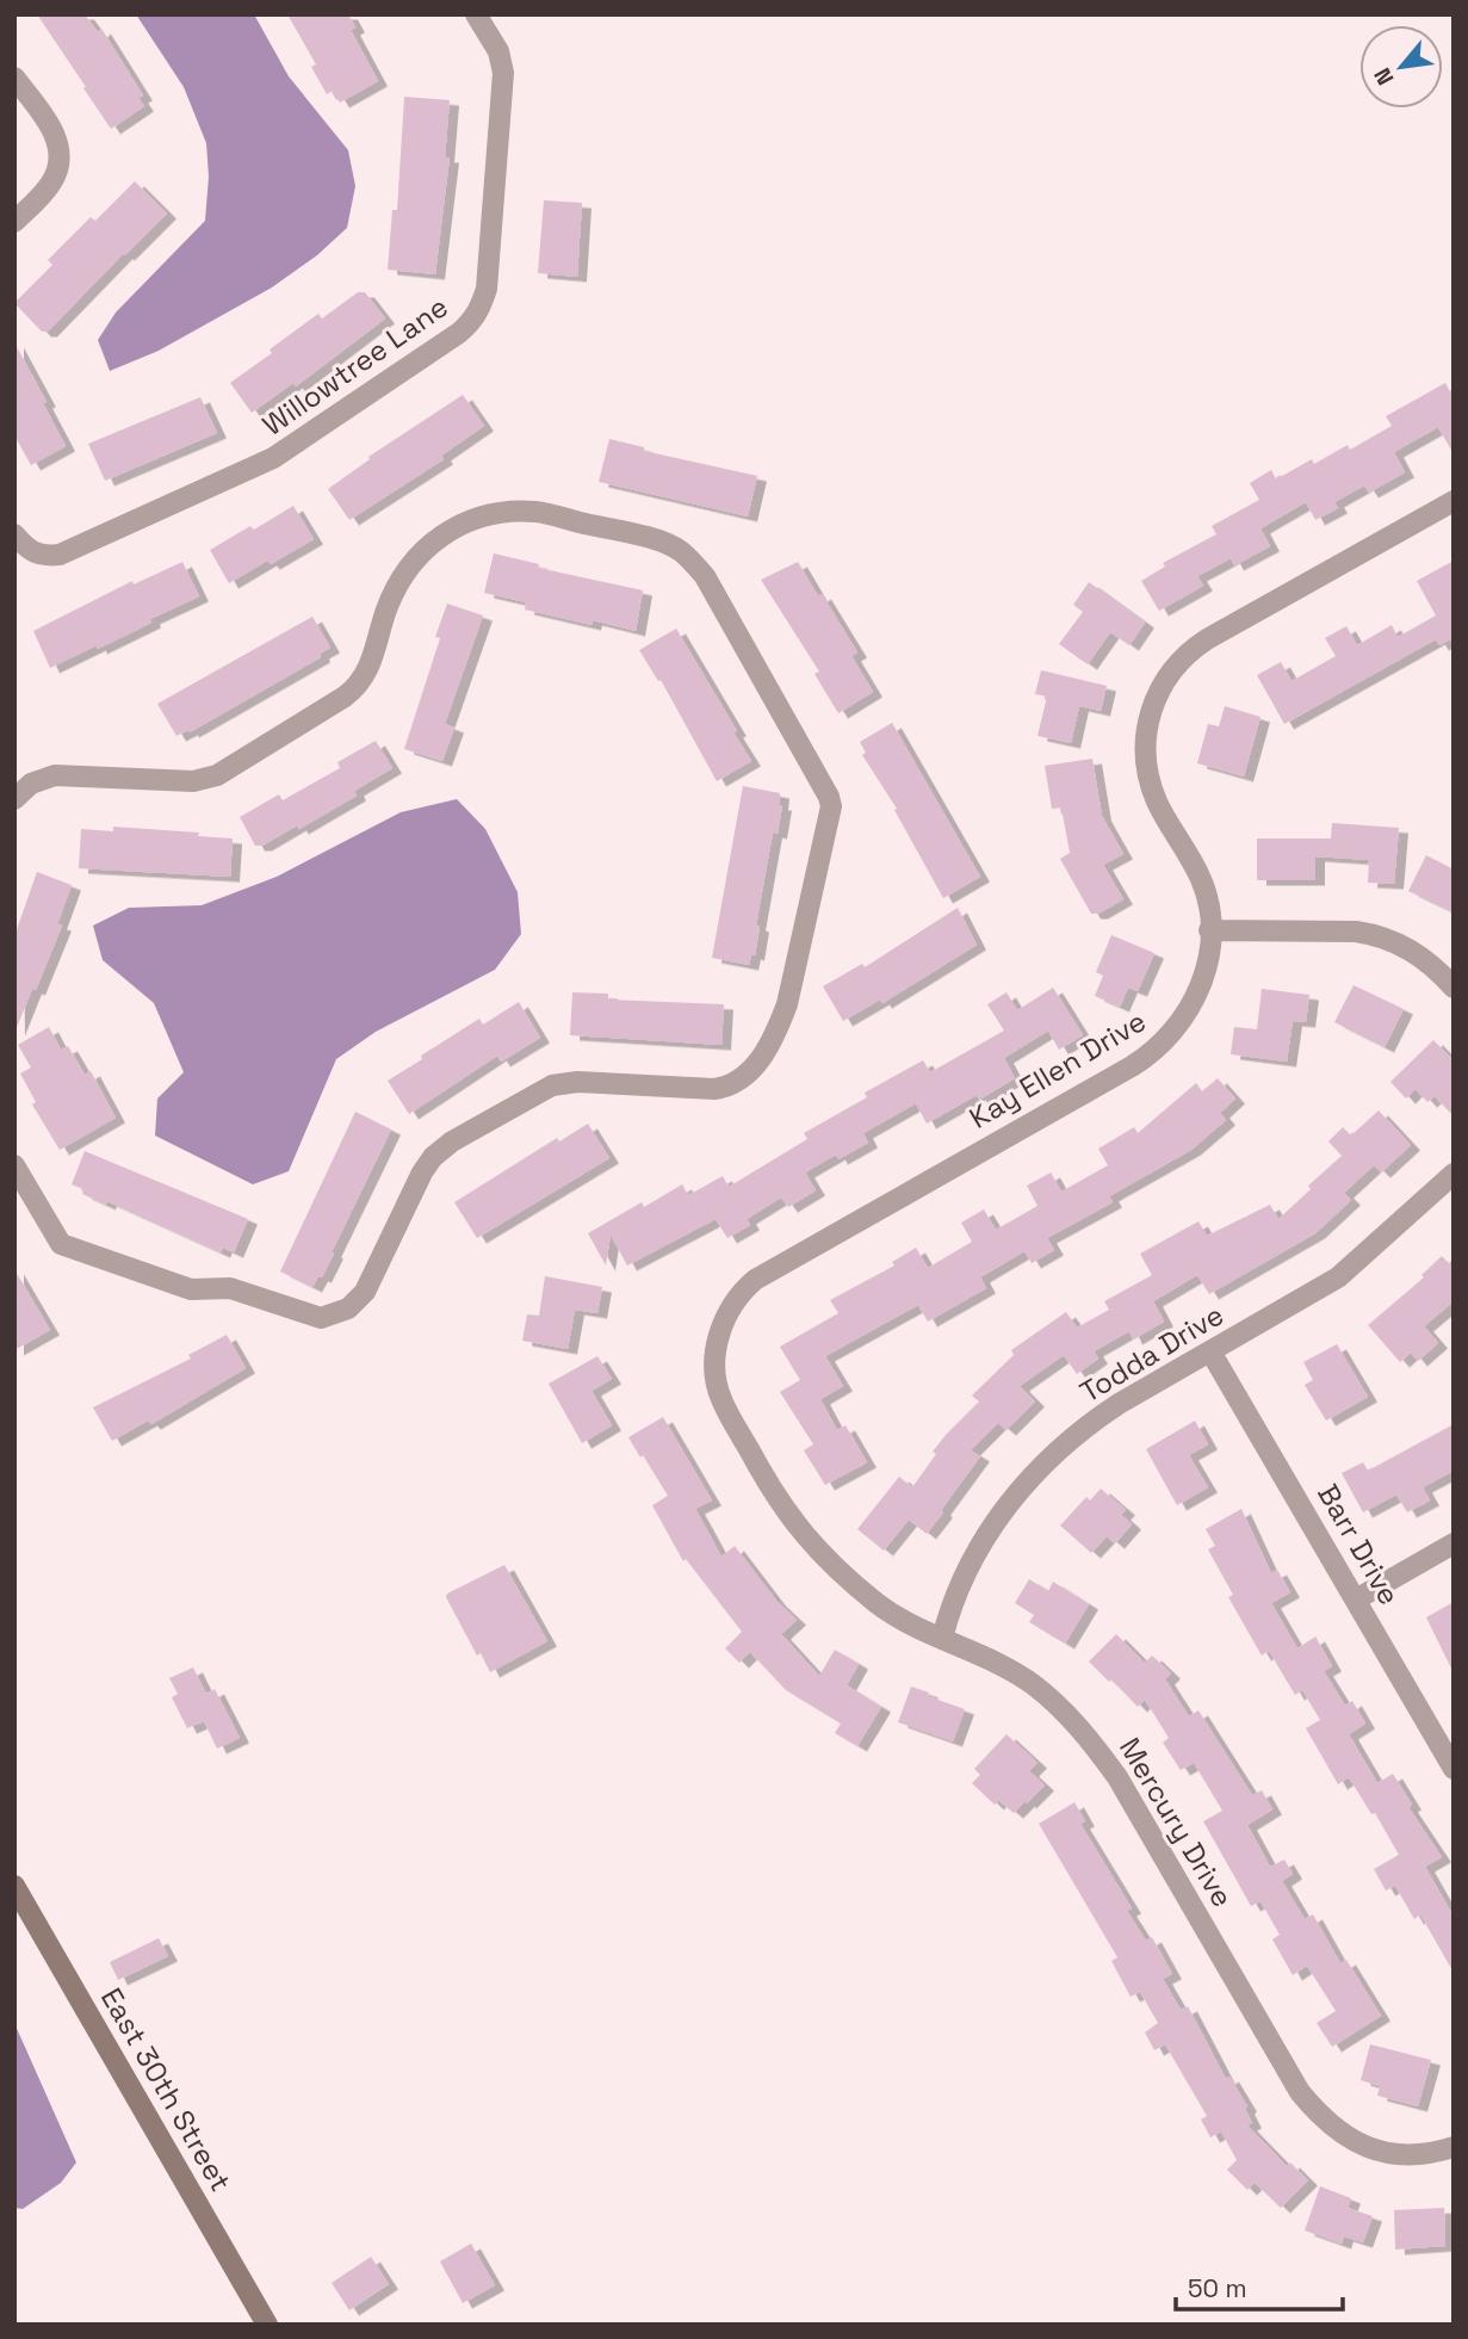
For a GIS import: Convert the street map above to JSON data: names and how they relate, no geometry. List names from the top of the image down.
{
  "streets": {
    "main road": ["East 30th Street"],
    "street": [
      "Willowtree Lane",
      "Kay Ellen Drive",
      "Todda Drive",
      "Barr Drive",
      "Mercury Drive"
    ]
  },
  "crossings": [
    ["Kay Ellen Drive", "Mercury Drive"],
    ["Todda Drive", "Barr Drive"],
    ["Todda Drive", "Mercury Drive"]
  ],
  "scale_bar": "50 m",
  "north": "bottom left"
}
